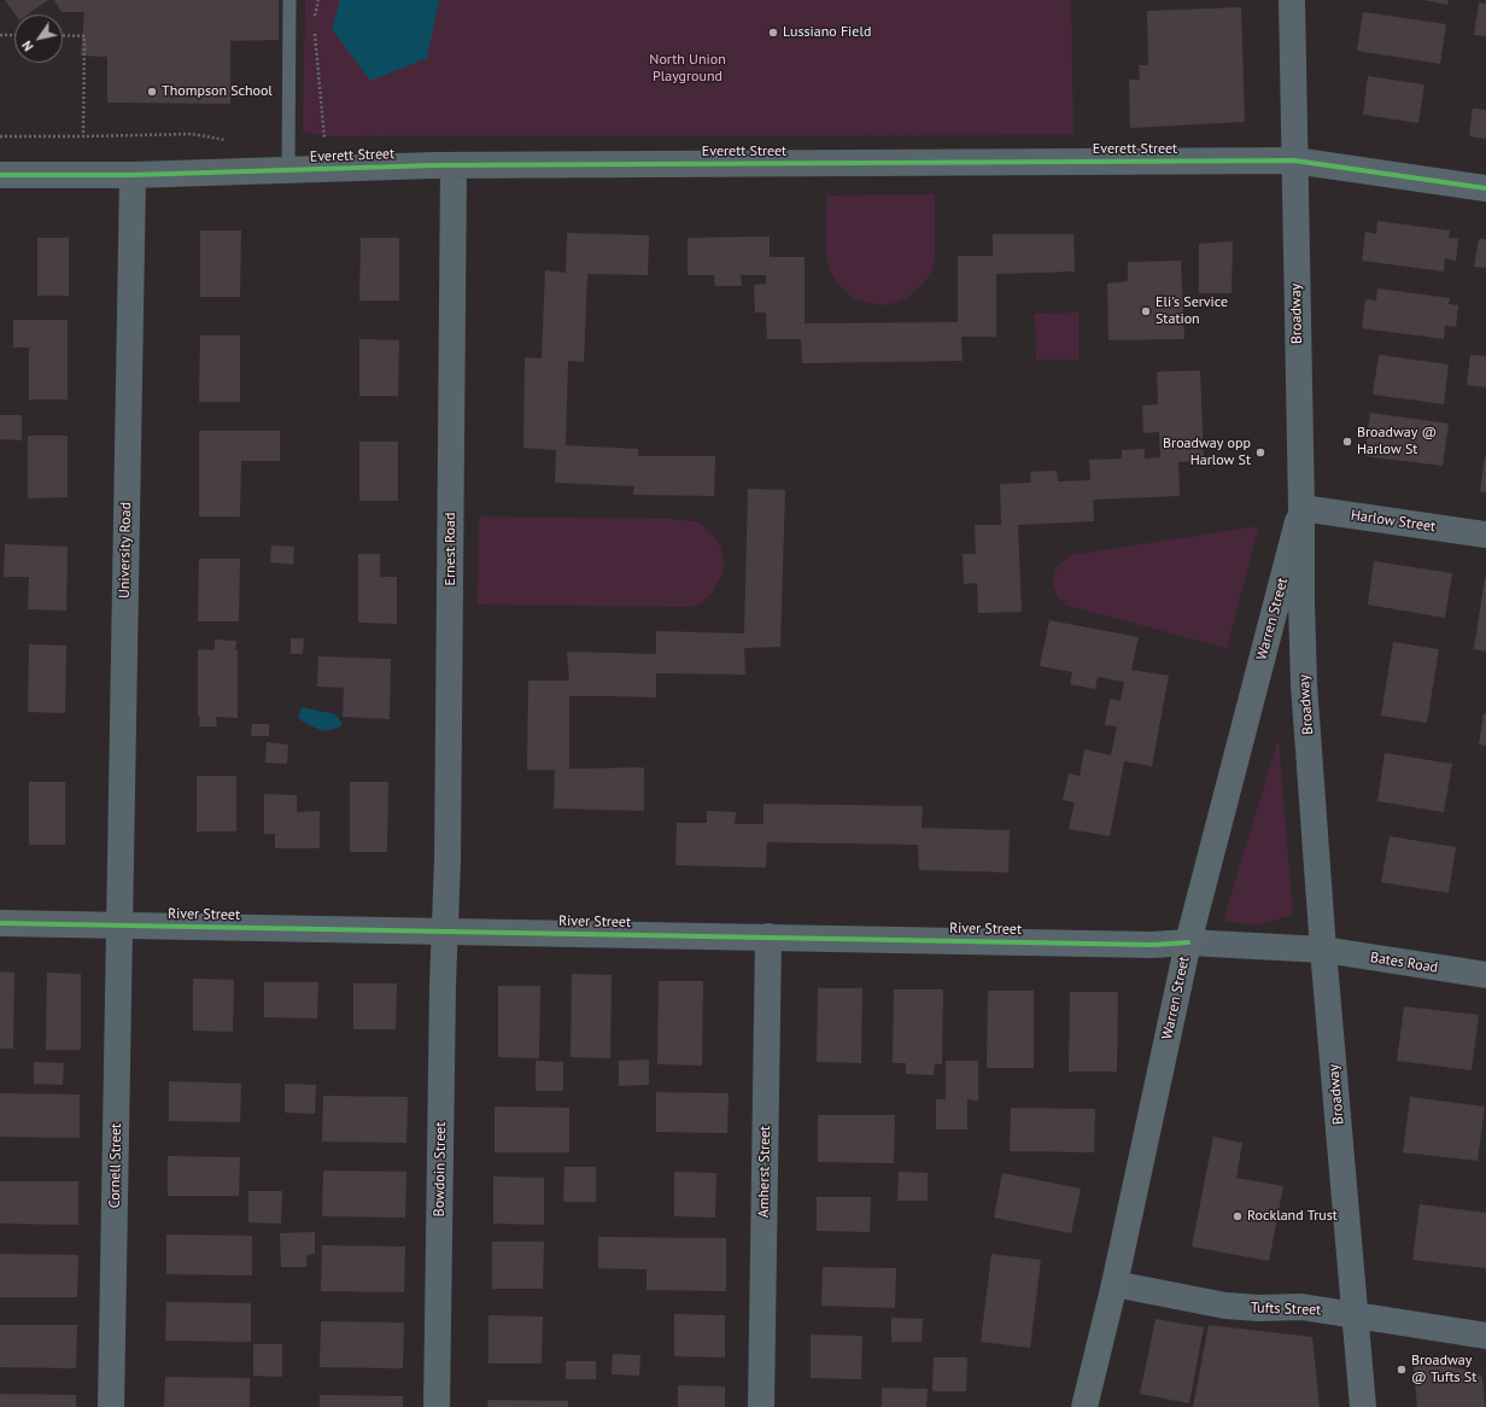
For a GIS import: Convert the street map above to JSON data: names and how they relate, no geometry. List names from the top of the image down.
{
  "streets": {
    "main road": ["Warren Street"],
    "street": [
      "Everett Street",
      "Broadway",
      "Harlow Street",
      "Ernest Road",
      "University Road",
      "River Street",
      "Bates Road",
      "Cornell Street",
      "Bowdoin Street",
      "Amherst Street",
      "Tufts Street"
    ]
  },
  "crossings": [
    ["Everett Street", "Broadway"],
    ["Everett Street", "Ernest Road"],
    ["Everett Street", "University Road"],
    ["Broadway", "Harlow Street"],
    ["Broadway", "Warren Street"],
    ["Broadway", "River Street"],
    ["Broadway", "Bates Road"],
    ["Broadway", "Tufts Street"],
    ["Harlow Street", "Warren Street"],
    ["Ernest Road", "River Street"],
    ["Ernest Road", "Bowdoin Street"],
    ["University Road", "River Street"],
    ["University Road", "Cornell Street"],
    ["Warren Street", "River Street"],
    ["Warren Street", "Tufts Street"],
    ["River Street", "Bates Road"],
    ["River Street", "Cornell Street"],
    ["River Street", "Bowdoin Street"],
    ["River Street", "Amherst Street"]
  ],
  "parks": ["North Union Playground"],
  "places": [
    "Lussiano Field",
    "Thompson School",
    "Eli's Service Station",
    "Broadway @ Harlow St",
    "Broadway opp Harlow St",
    "Rockland Trust",
    "Broadway @ Tufts St"
  ],
  "north": "bottom left"
}
